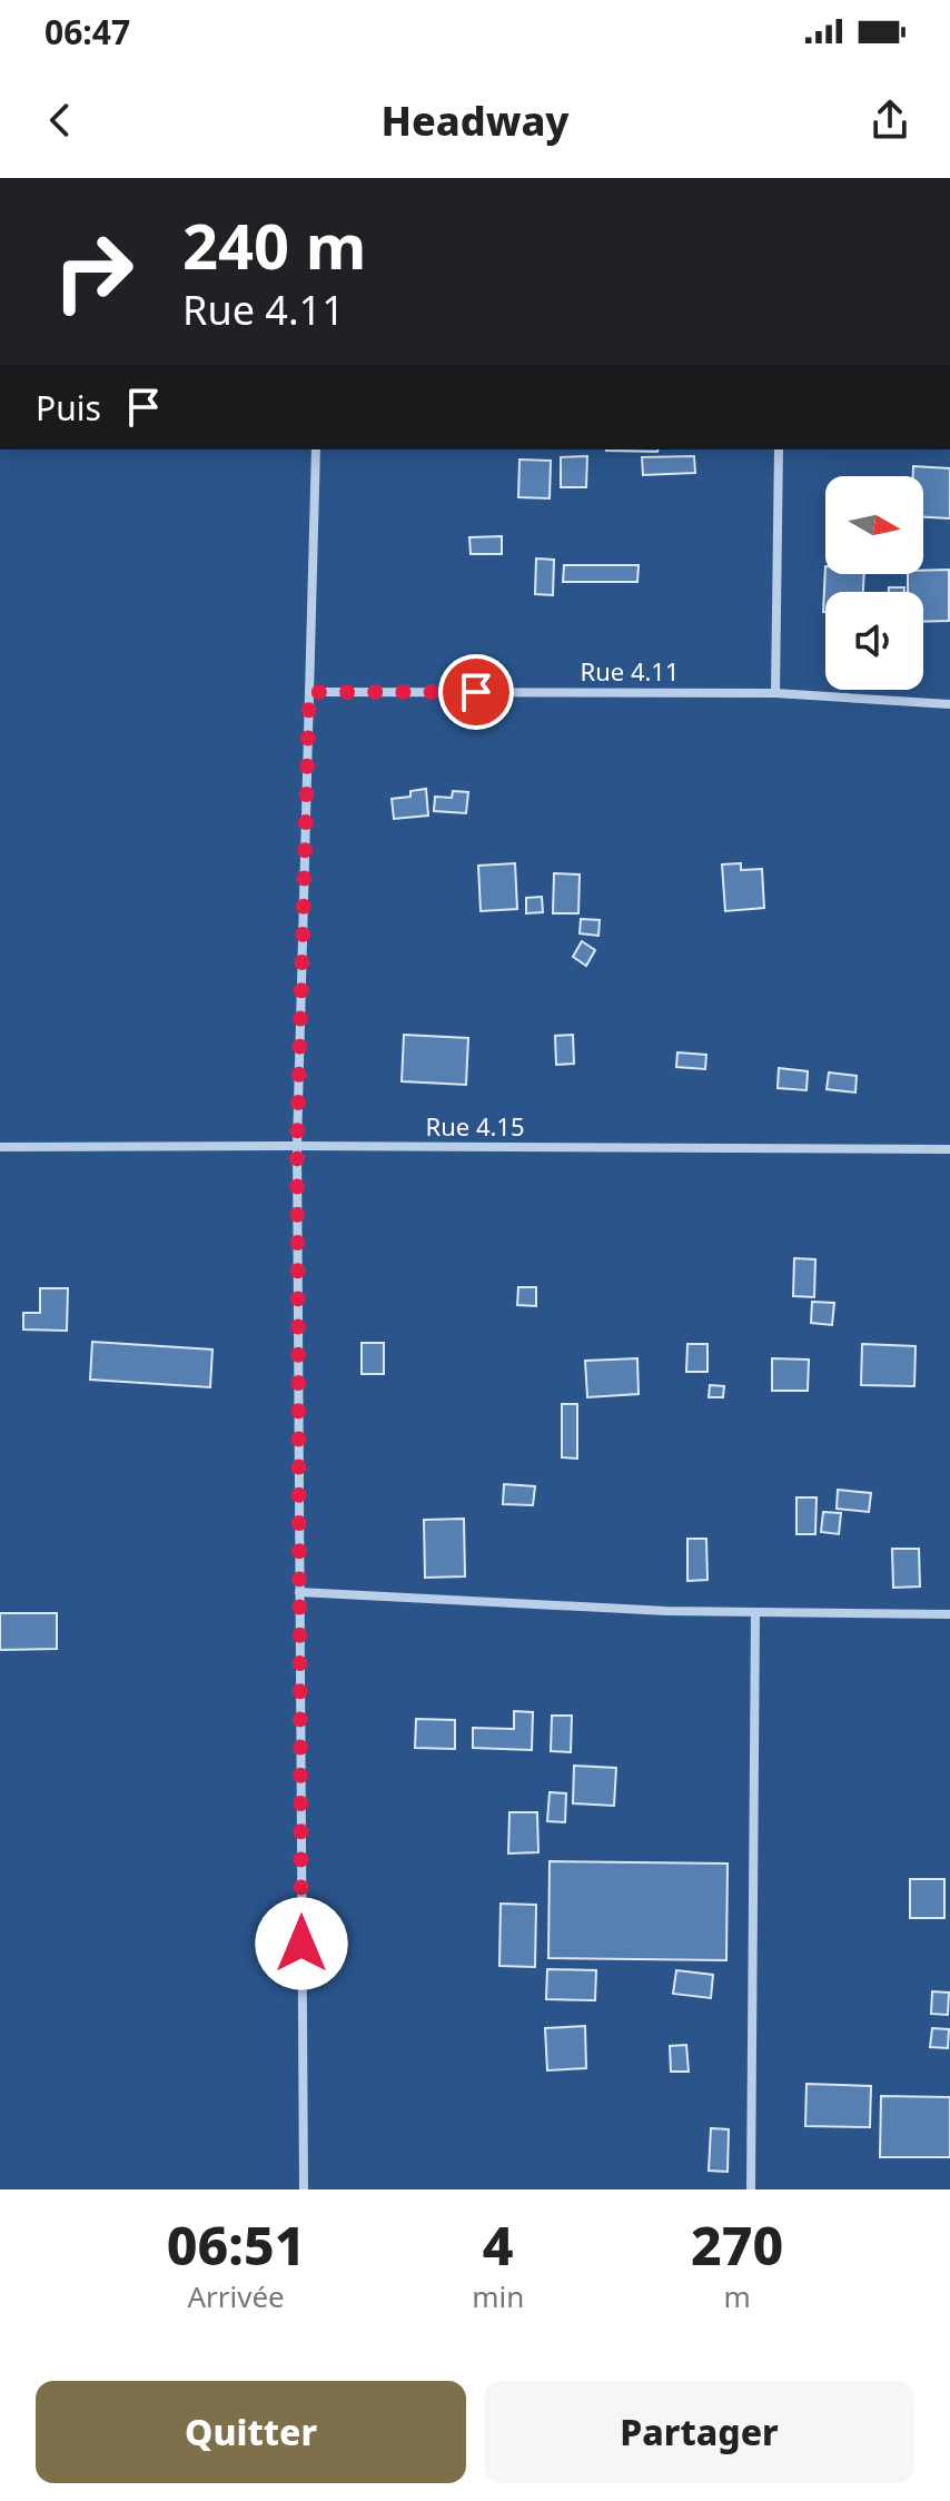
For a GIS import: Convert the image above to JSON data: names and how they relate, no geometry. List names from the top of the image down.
{
  "streets": {
    "street": ["Rue 4.11", "Rue 4.15"]
  },
  "north": "right",
  "page": {
    "status": "06:47",
    "header": "Headway",
    "turn": ["240 m", "Rue 4.11"],
    "then": "Puis",
    "eta": [
      "06:51",
      "Arrivée",
      "4",
      "min",
      "270",
      "m"
    ],
    "buttons": ["Quitter", "Partager"]
  }
}
